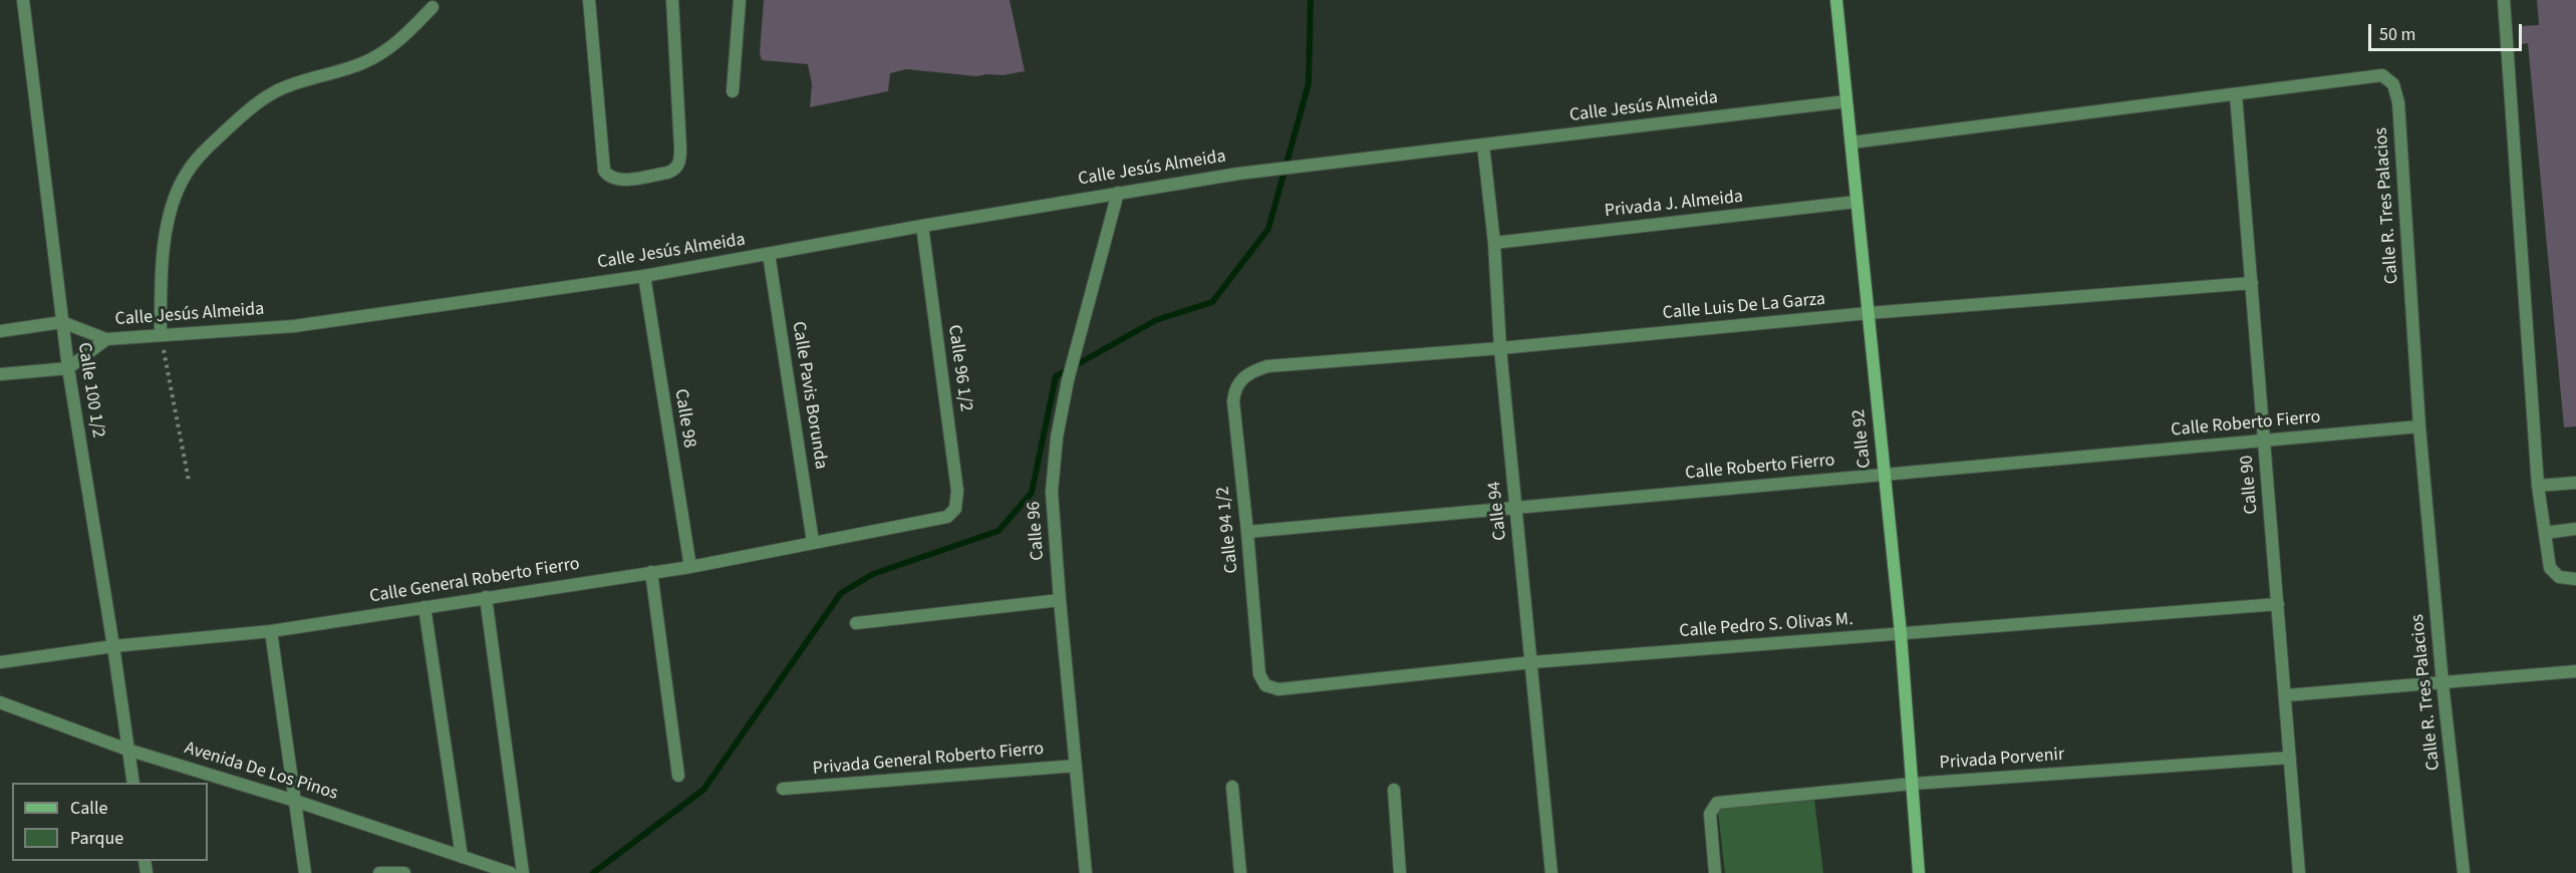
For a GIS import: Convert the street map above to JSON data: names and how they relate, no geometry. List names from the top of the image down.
{
  "streets": {
    "street": [
      "Calle Jesús Almeida",
      "Privada J. Almeida",
      "Calle R. Tres Palacios",
      "Calle Luis De La Garza",
      "Calle 96 1/2",
      "Calle 100 1/2",
      "Calle Pavis Borunda",
      "Calle 98",
      "Calle Roberto Fierro",
      "Calle 92",
      "Calle 90",
      "Calle 94",
      "Calle 94 1/2",
      "Calle 96",
      "Calle General Roberto Fierro",
      "Calle Pedro S. Olivas M.",
      "Privada General Roberto Fierro",
      "Privada Porvenir",
      "Avenida De Los Pinos"
    ]
  },
  "crossings": [
    ["Calle Jesús Almeida", "Calle 96 1/2"],
    ["Calle Jesús Almeida", "Calle 100 1/2"],
    ["Calle Jesús Almeida", "Calle Pavis Borunda"],
    ["Calle Jesús Almeida", "Calle 98"],
    ["Calle Jesús Almeida", "Calle 92"],
    ["Calle Jesús Almeida", "Calle 94"],
    ["Calle Jesús Almeida", "Calle 96"],
    ["Privada J. Almeida", "Calle 92"],
    ["Privada J. Almeida", "Calle 94"],
    ["Calle R. Tres Palacios", "Calle Roberto Fierro"],
    ["Calle R. Tres Palacios", "Calle 92"],
    ["Calle R. Tres Palacios", "Calle 90"],
    ["Calle Luis De La Garza", "Calle 92"],
    ["Calle Luis De La Garza", "Calle 90"],
    ["Calle Luis De La Garza", "Calle 94"],
    ["Calle Luis De La Garza", "Calle 94 1/2"],
    ["Calle 96 1/2", "Calle General Roberto Fierro"],
    ["Calle 100 1/2", "Calle General Roberto Fierro"],
    ["Calle 100 1/2", "Avenida De Los Pinos"],
    ["Calle Pavis Borunda", "Calle General Roberto Fierro"],
    ["Calle 98", "Calle General Roberto Fierro"],
    ["Calle Roberto Fierro", "Calle 92"],
    ["Calle Roberto Fierro", "Calle 90"],
    ["Calle Roberto Fierro", "Calle 94"],
    ["Calle Roberto Fierro", "Calle 94 1/2"],
    ["Calle 92", "Calle Pedro S. Olivas M."],
    ["Calle 92", "Privada Porvenir"],
    ["Calle 90", "Calle Pedro S. Olivas M."],
    ["Calle 90", "Privada Porvenir"],
    ["Calle 94", "Calle Pedro S. Olivas M."],
    ["Calle 94 1/2", "Calle Pedro S. Olivas M."],
    ["Calle 96", "Privada General Roberto Fierro"]
  ],
  "legend": ["Calle", "Parque"],
  "scale_bar": "50 m"
}
